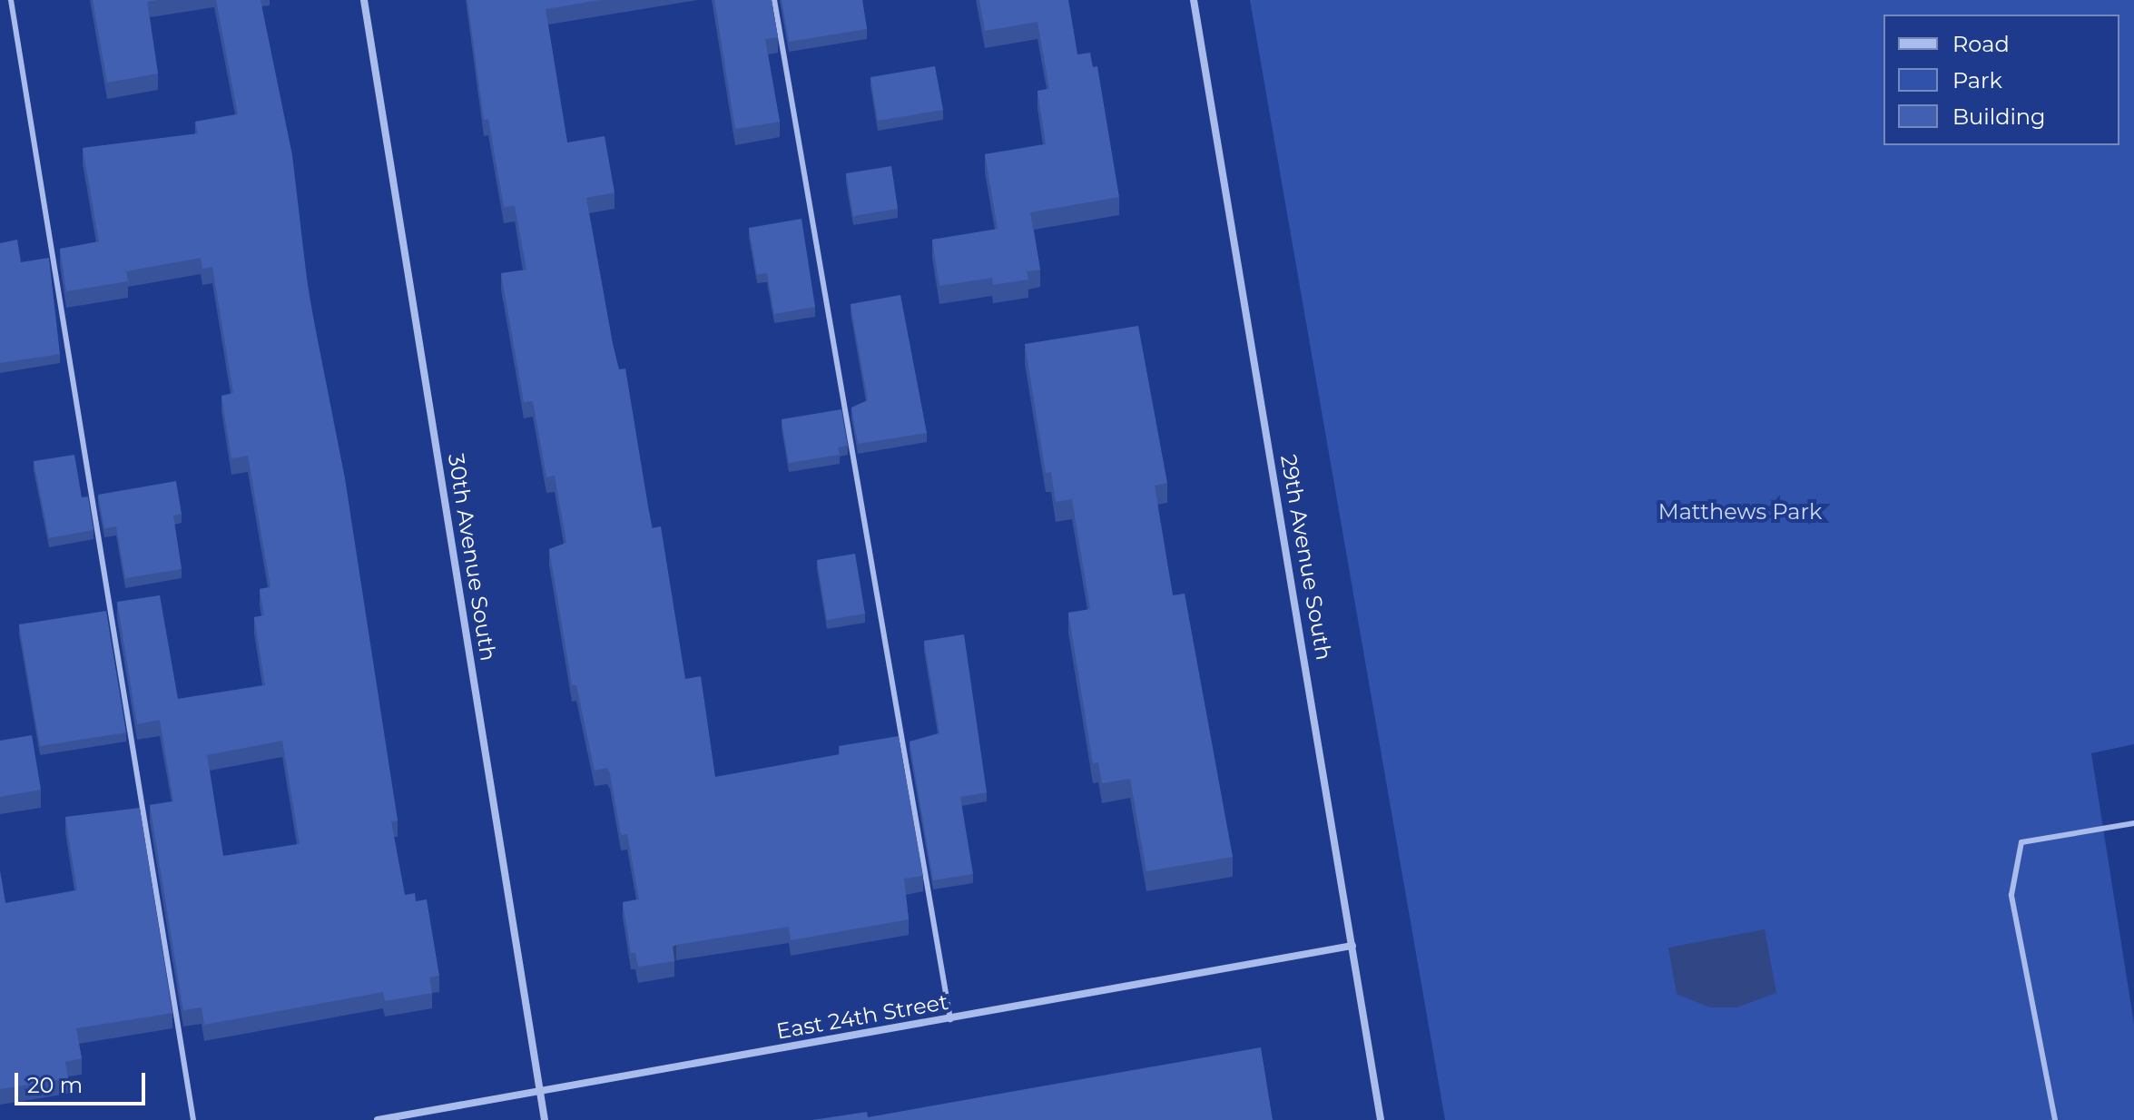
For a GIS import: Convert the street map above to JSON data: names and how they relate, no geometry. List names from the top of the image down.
{
  "streets": {
    "street": ["30th Avenue South", "29th Avenue South", "East 24th Street"]
  },
  "crossings": [
    ["30th Avenue South", "East 24th Street"],
    ["29th Avenue South", "East 24th Street"]
  ],
  "parks": ["Matthews Park"],
  "legend": ["Road", "Park", "Building"],
  "scale_bar": "20 m"
}
